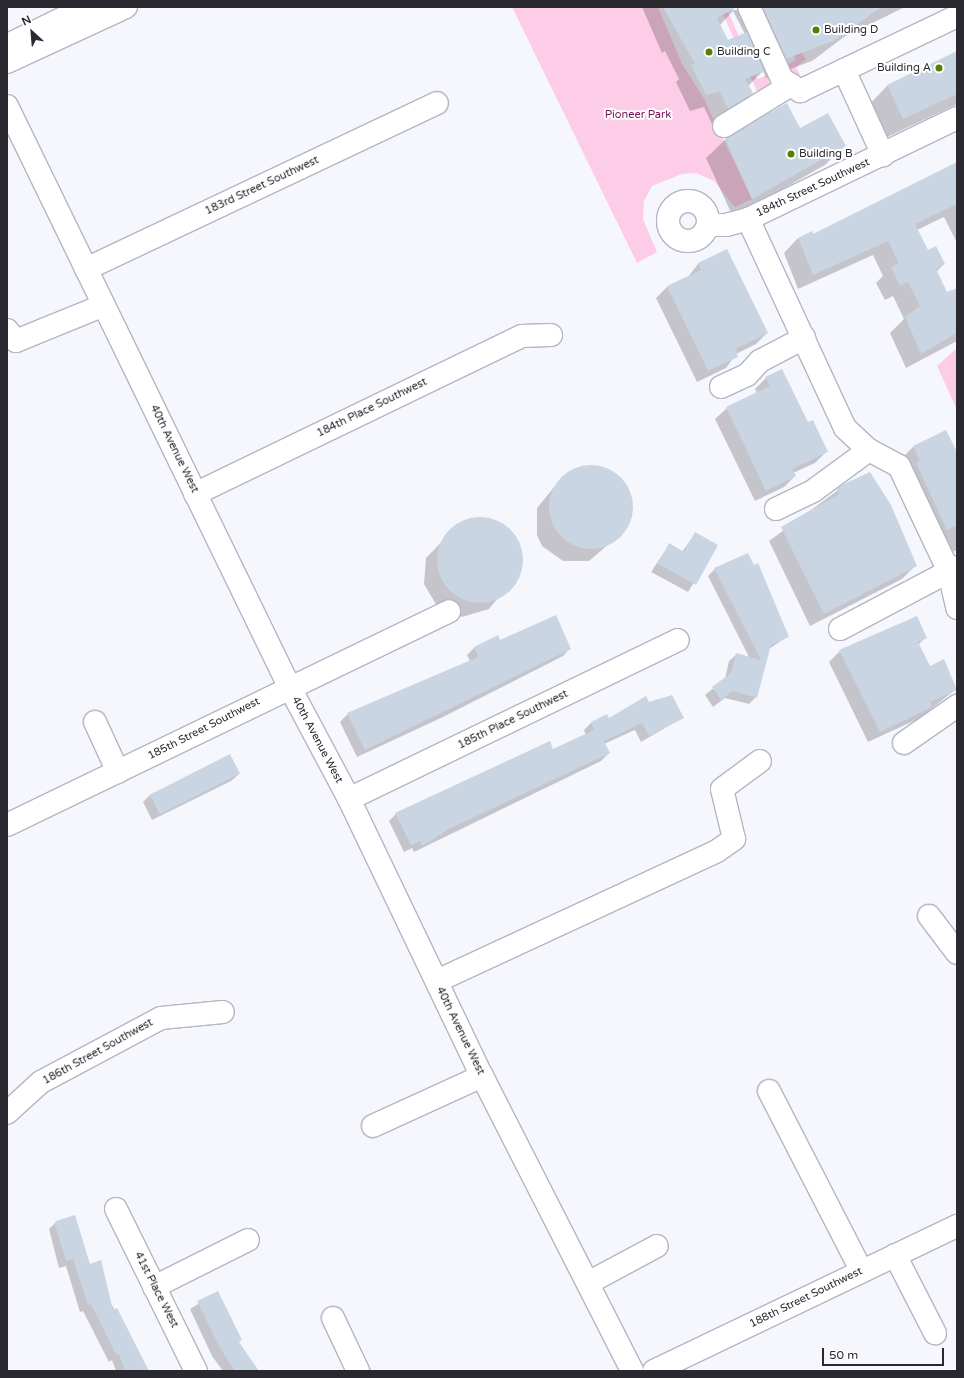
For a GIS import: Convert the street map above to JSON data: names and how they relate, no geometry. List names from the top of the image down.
{
  "streets": {
    "street": [
      "183rd Street Southwest",
      "184th Street Southwest",
      "184th Place Southwest",
      "40th Avenue West",
      "185th Place Southwest",
      "185th Street Southwest",
      "186th Street Southwest",
      "41st Place West",
      "188th Street Southwest"
    ]
  },
  "crossings": [
    ["183rd Street Southwest", "40th Avenue West"],
    ["184th Place Southwest", "40th Avenue West"],
    ["40th Avenue West", "185th Place Southwest"],
    ["40th Avenue West", "185th Street Southwest"]
  ],
  "parks": ["Pioneer Park"],
  "places": [
    "Building D",
    "Building C",
    "Building A",
    "Building B"
  ],
  "scale_bar": "50 m",
  "north": "top left"
}
